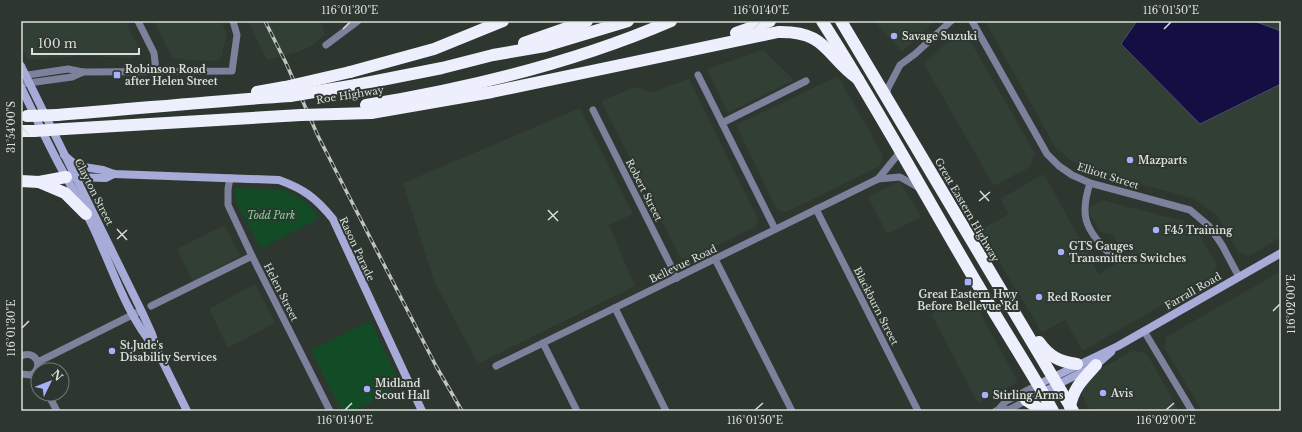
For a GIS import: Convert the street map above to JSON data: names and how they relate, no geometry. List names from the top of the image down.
{
  "streets": {
    "highway": ["Roe Highway", "Great Eastern Highway"],
    "main road": ["Clayton Street", "Rason Parade", "Farrall Road"],
    "street": [
      "Elliott Street",
      "Robert Street",
      "Bellevue Road",
      "Helen Street",
      "Blackburn Street"
    ]
  },
  "crossings": [
    ["Elliott Street", "Farrall Road"],
    ["Robert Street", "Bellevue Road"],
    ["Clayton Street", "Rason Parade"],
    ["Great Eastern Highway", "Farrall Road"],
    ["Rason Parade", "Helen Street"],
    ["Bellevue Road", "Blackburn Street"]
  ],
  "parks": ["Todd Park"],
  "places": {
    "other": [
      "Savage Suzuki",
      "Mazparts",
      "F45 Training",
      "GTS Gauges Transmitters Switches",
      "Red Rooster",
      "St.Jude's Disability Services",
      "Midland Scout Hall",
      "Avis",
      "Stirling Arms"
    ],
    "transit": ["Robinson Road after Helen Street", "Great Eastern Hwy Before Bellevue Rd"]
  },
  "scale_bar": "100 m",
  "north": "top right",
  "coordinates": [
    "116°01'30\"E",
    "116°01'40\"E",
    "116°01'50\"E",
    "31°54'00\"S",
    "116°02'00\"E"
  ]
}
